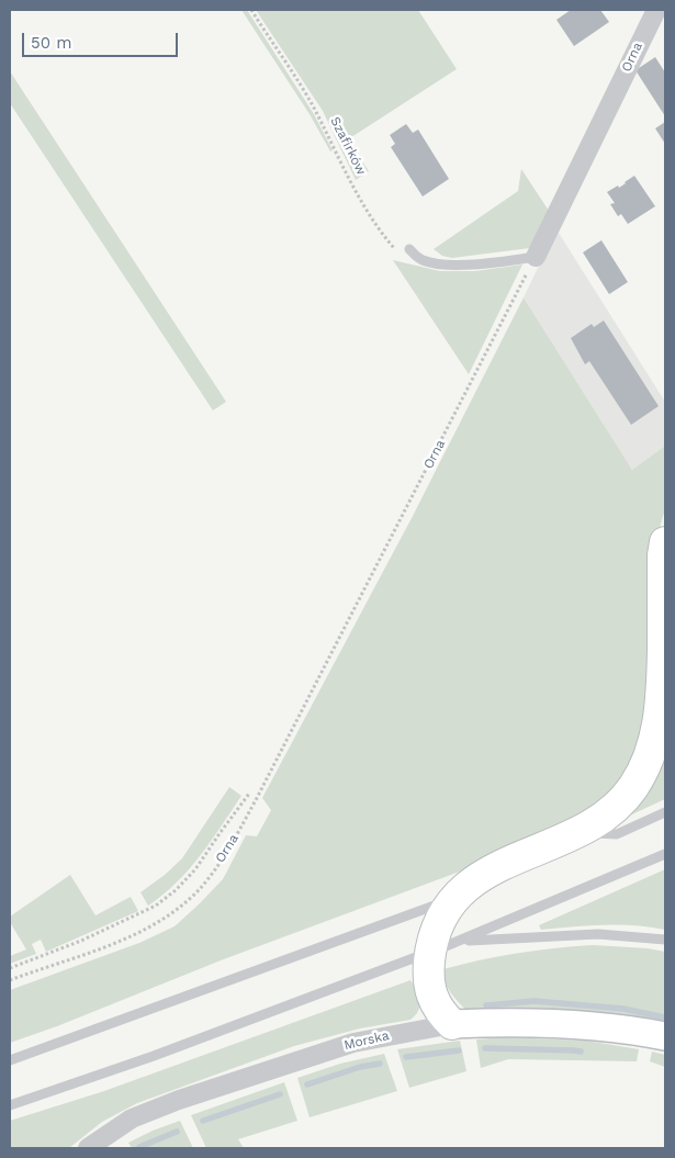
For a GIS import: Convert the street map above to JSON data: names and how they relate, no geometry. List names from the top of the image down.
{
  "streets": {
    "main road": ["Morska"],
    "street": ["Orna"],
    "path": ["Szafirków"]
  },
  "scale_bar": "50 m"
}
